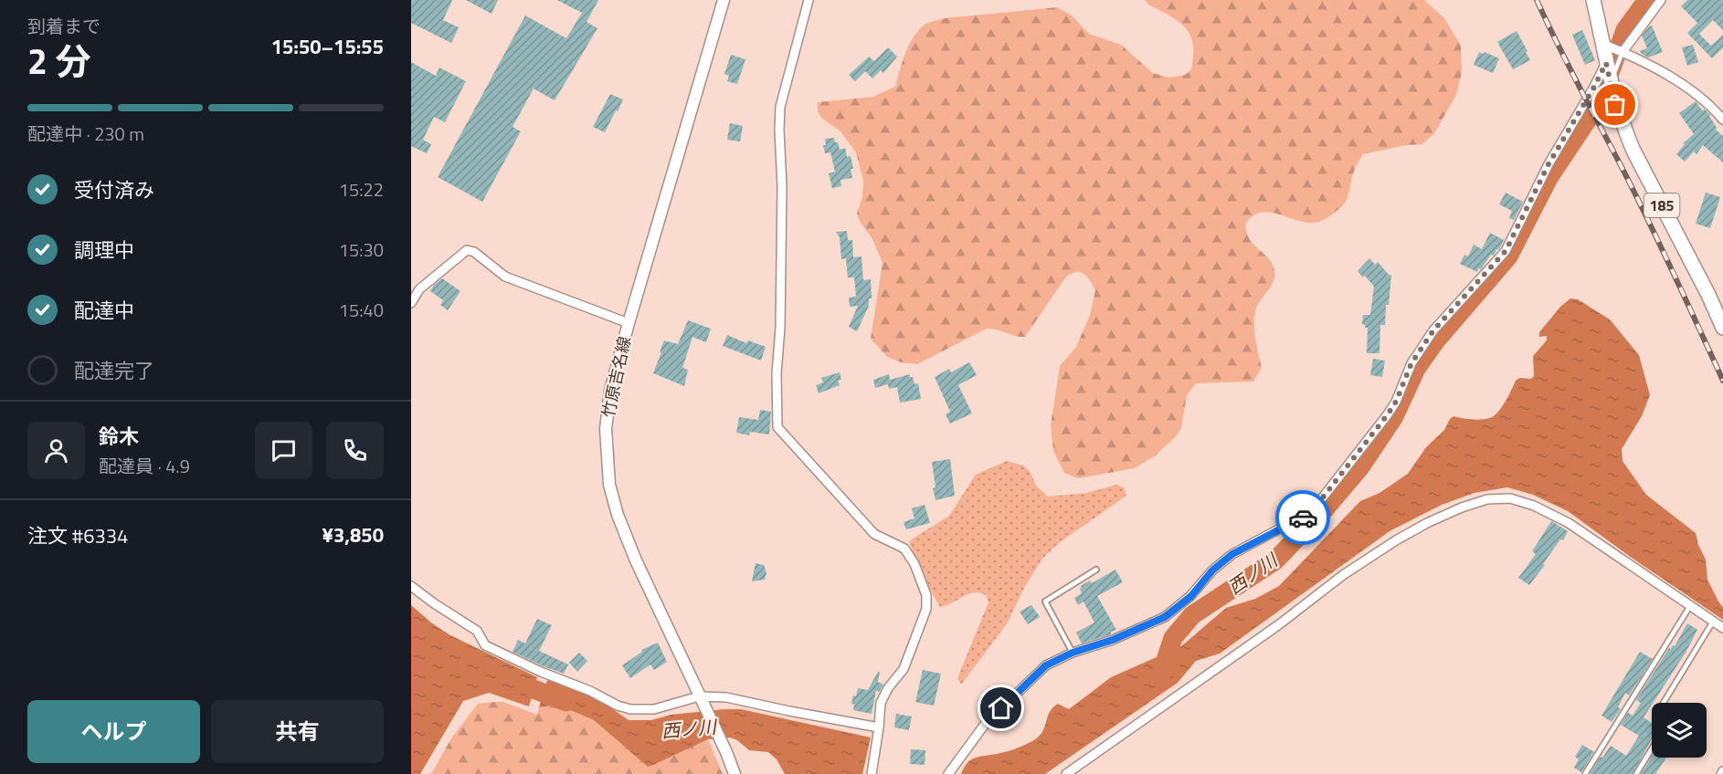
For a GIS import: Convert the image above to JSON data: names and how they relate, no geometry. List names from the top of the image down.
{
  "streets": {
    "highway": ["185"],
    "main road": ["竹原吉名線"]
  },
  "water": ["西ノ川"],
  "page": {
    "heading": ["2 分", "到着まで", "15:50–15:55"],
    "panel": [
      "鈴木",
      "配達員 · 4.9",
      "注文 #6334",
      "¥3,850"
    ],
    "bar": "配達中 · 230 m",
    "list": [
      ["受付済み", "15:22"],
      ["調理中", "15:30"],
      ["配達中", "15:40"],
      "配達完了"
    ],
    "buttons": ["ヘルプ", "共有"]
  }
}
